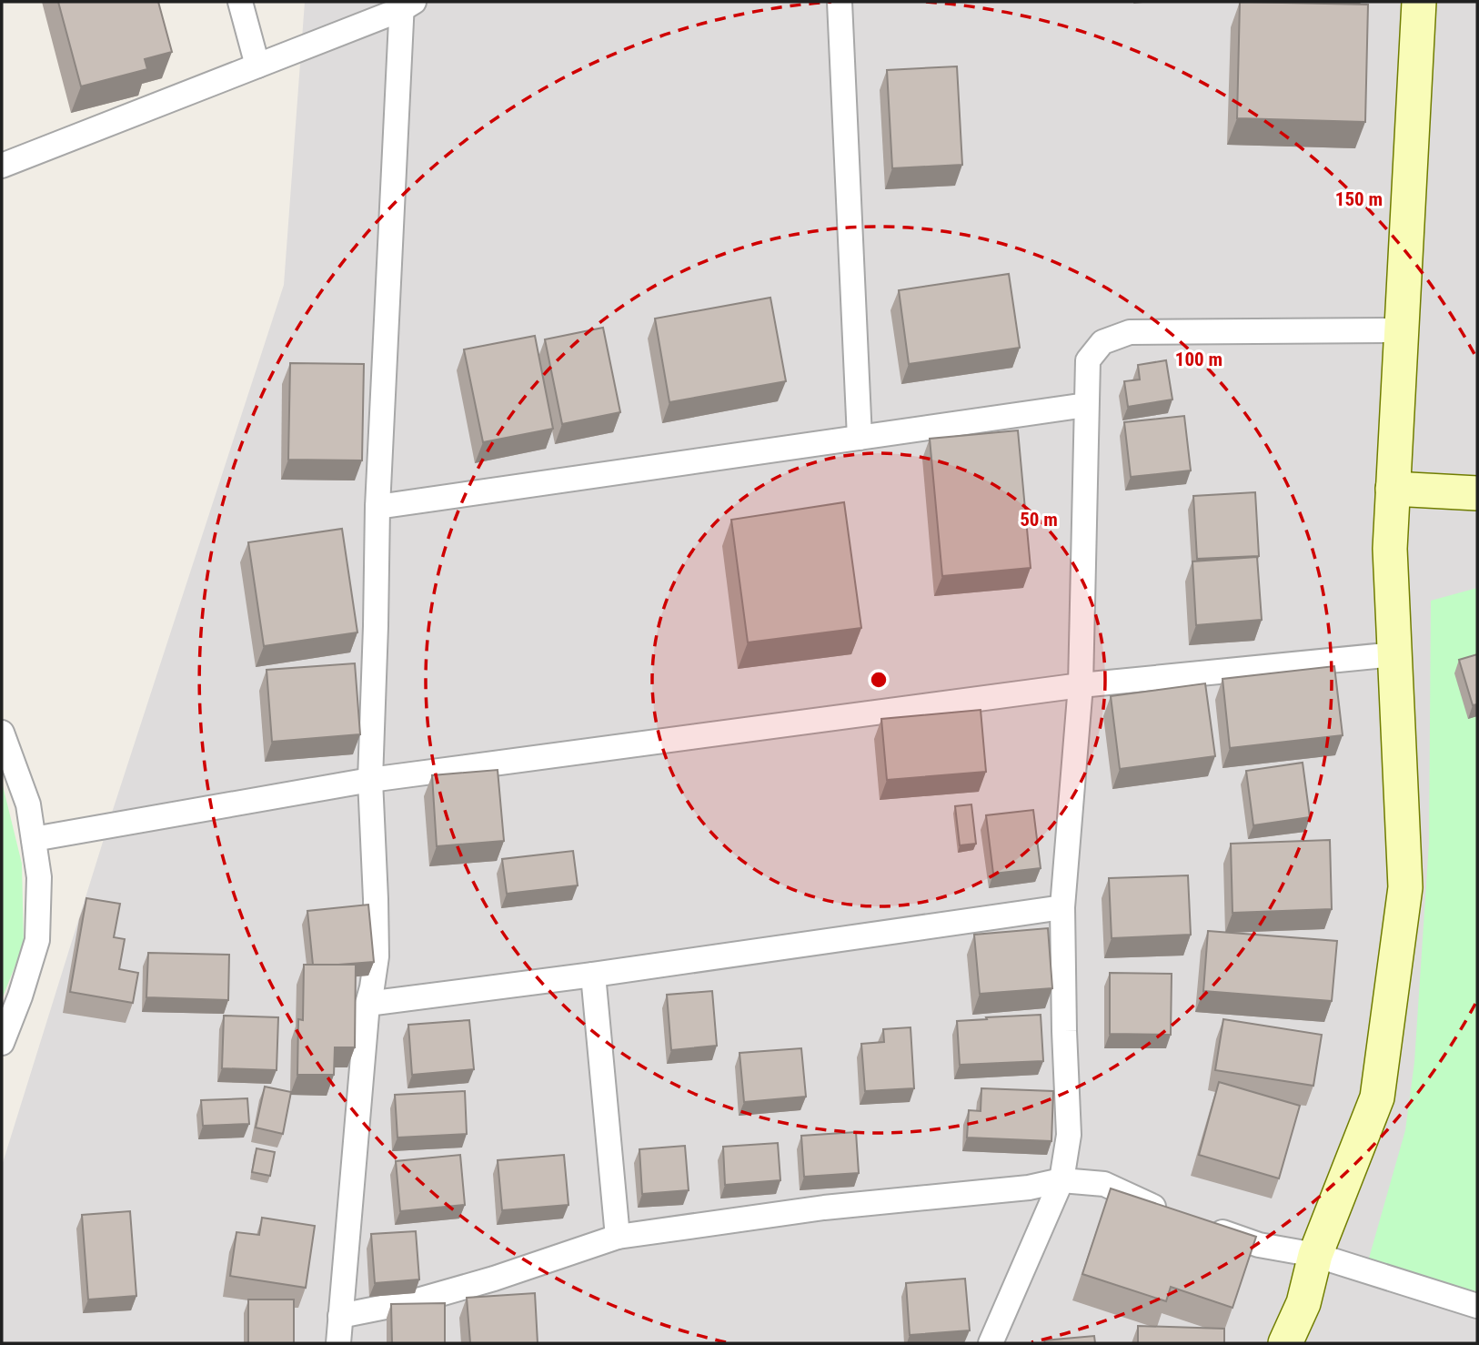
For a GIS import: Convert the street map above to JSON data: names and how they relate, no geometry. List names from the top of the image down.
{
  "rings": ["150 m", "100 m", "50 m"]
}
